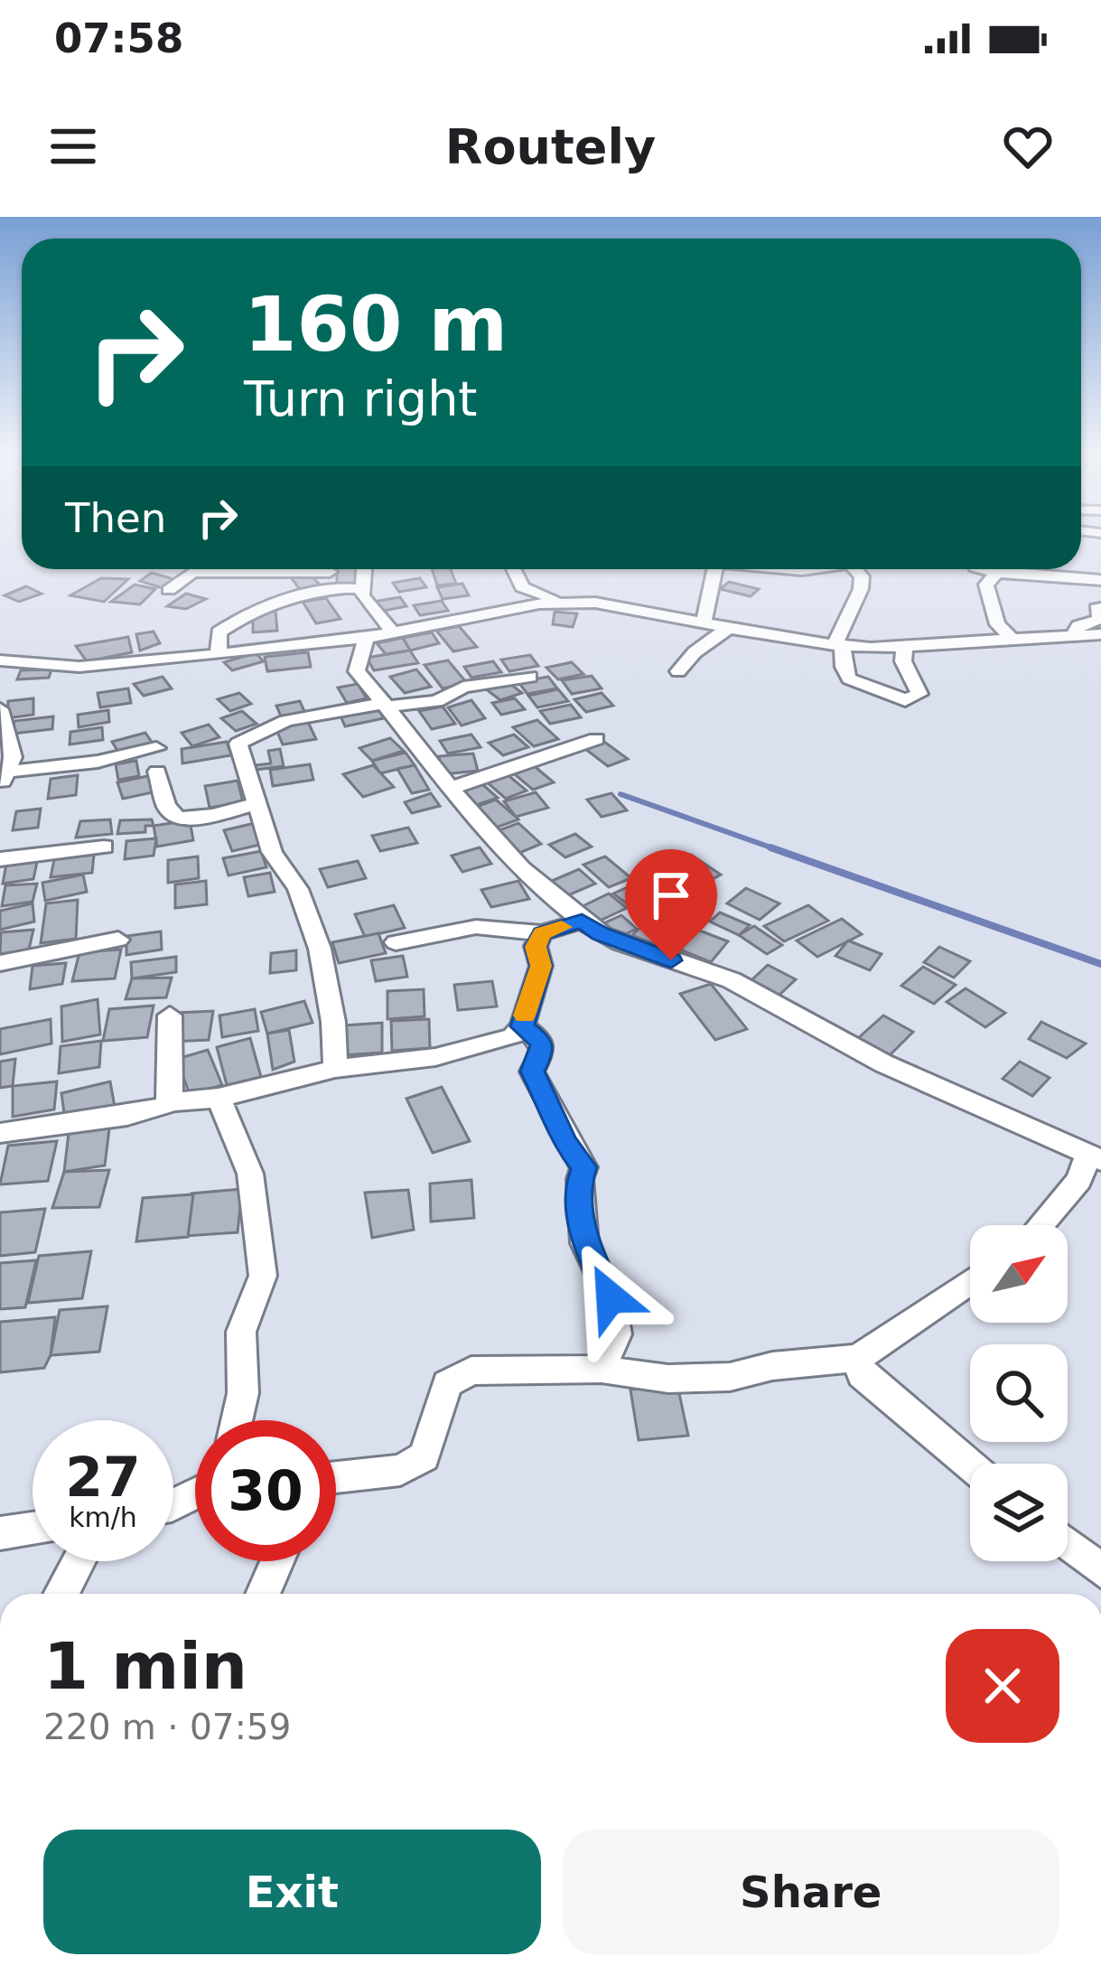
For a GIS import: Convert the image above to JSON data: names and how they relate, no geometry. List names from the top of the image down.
{
  "north": "top right",
  "page": {
    "status": "07:58",
    "header": "Routely",
    "turn": ["160 m", "Turn right"],
    "then": "Then",
    "speed": "27 km/h",
    "limit": "30",
    "heading": ["1 min", "220 m · 07:59"],
    "buttons": ["Exit", "Share"]
  }
}
